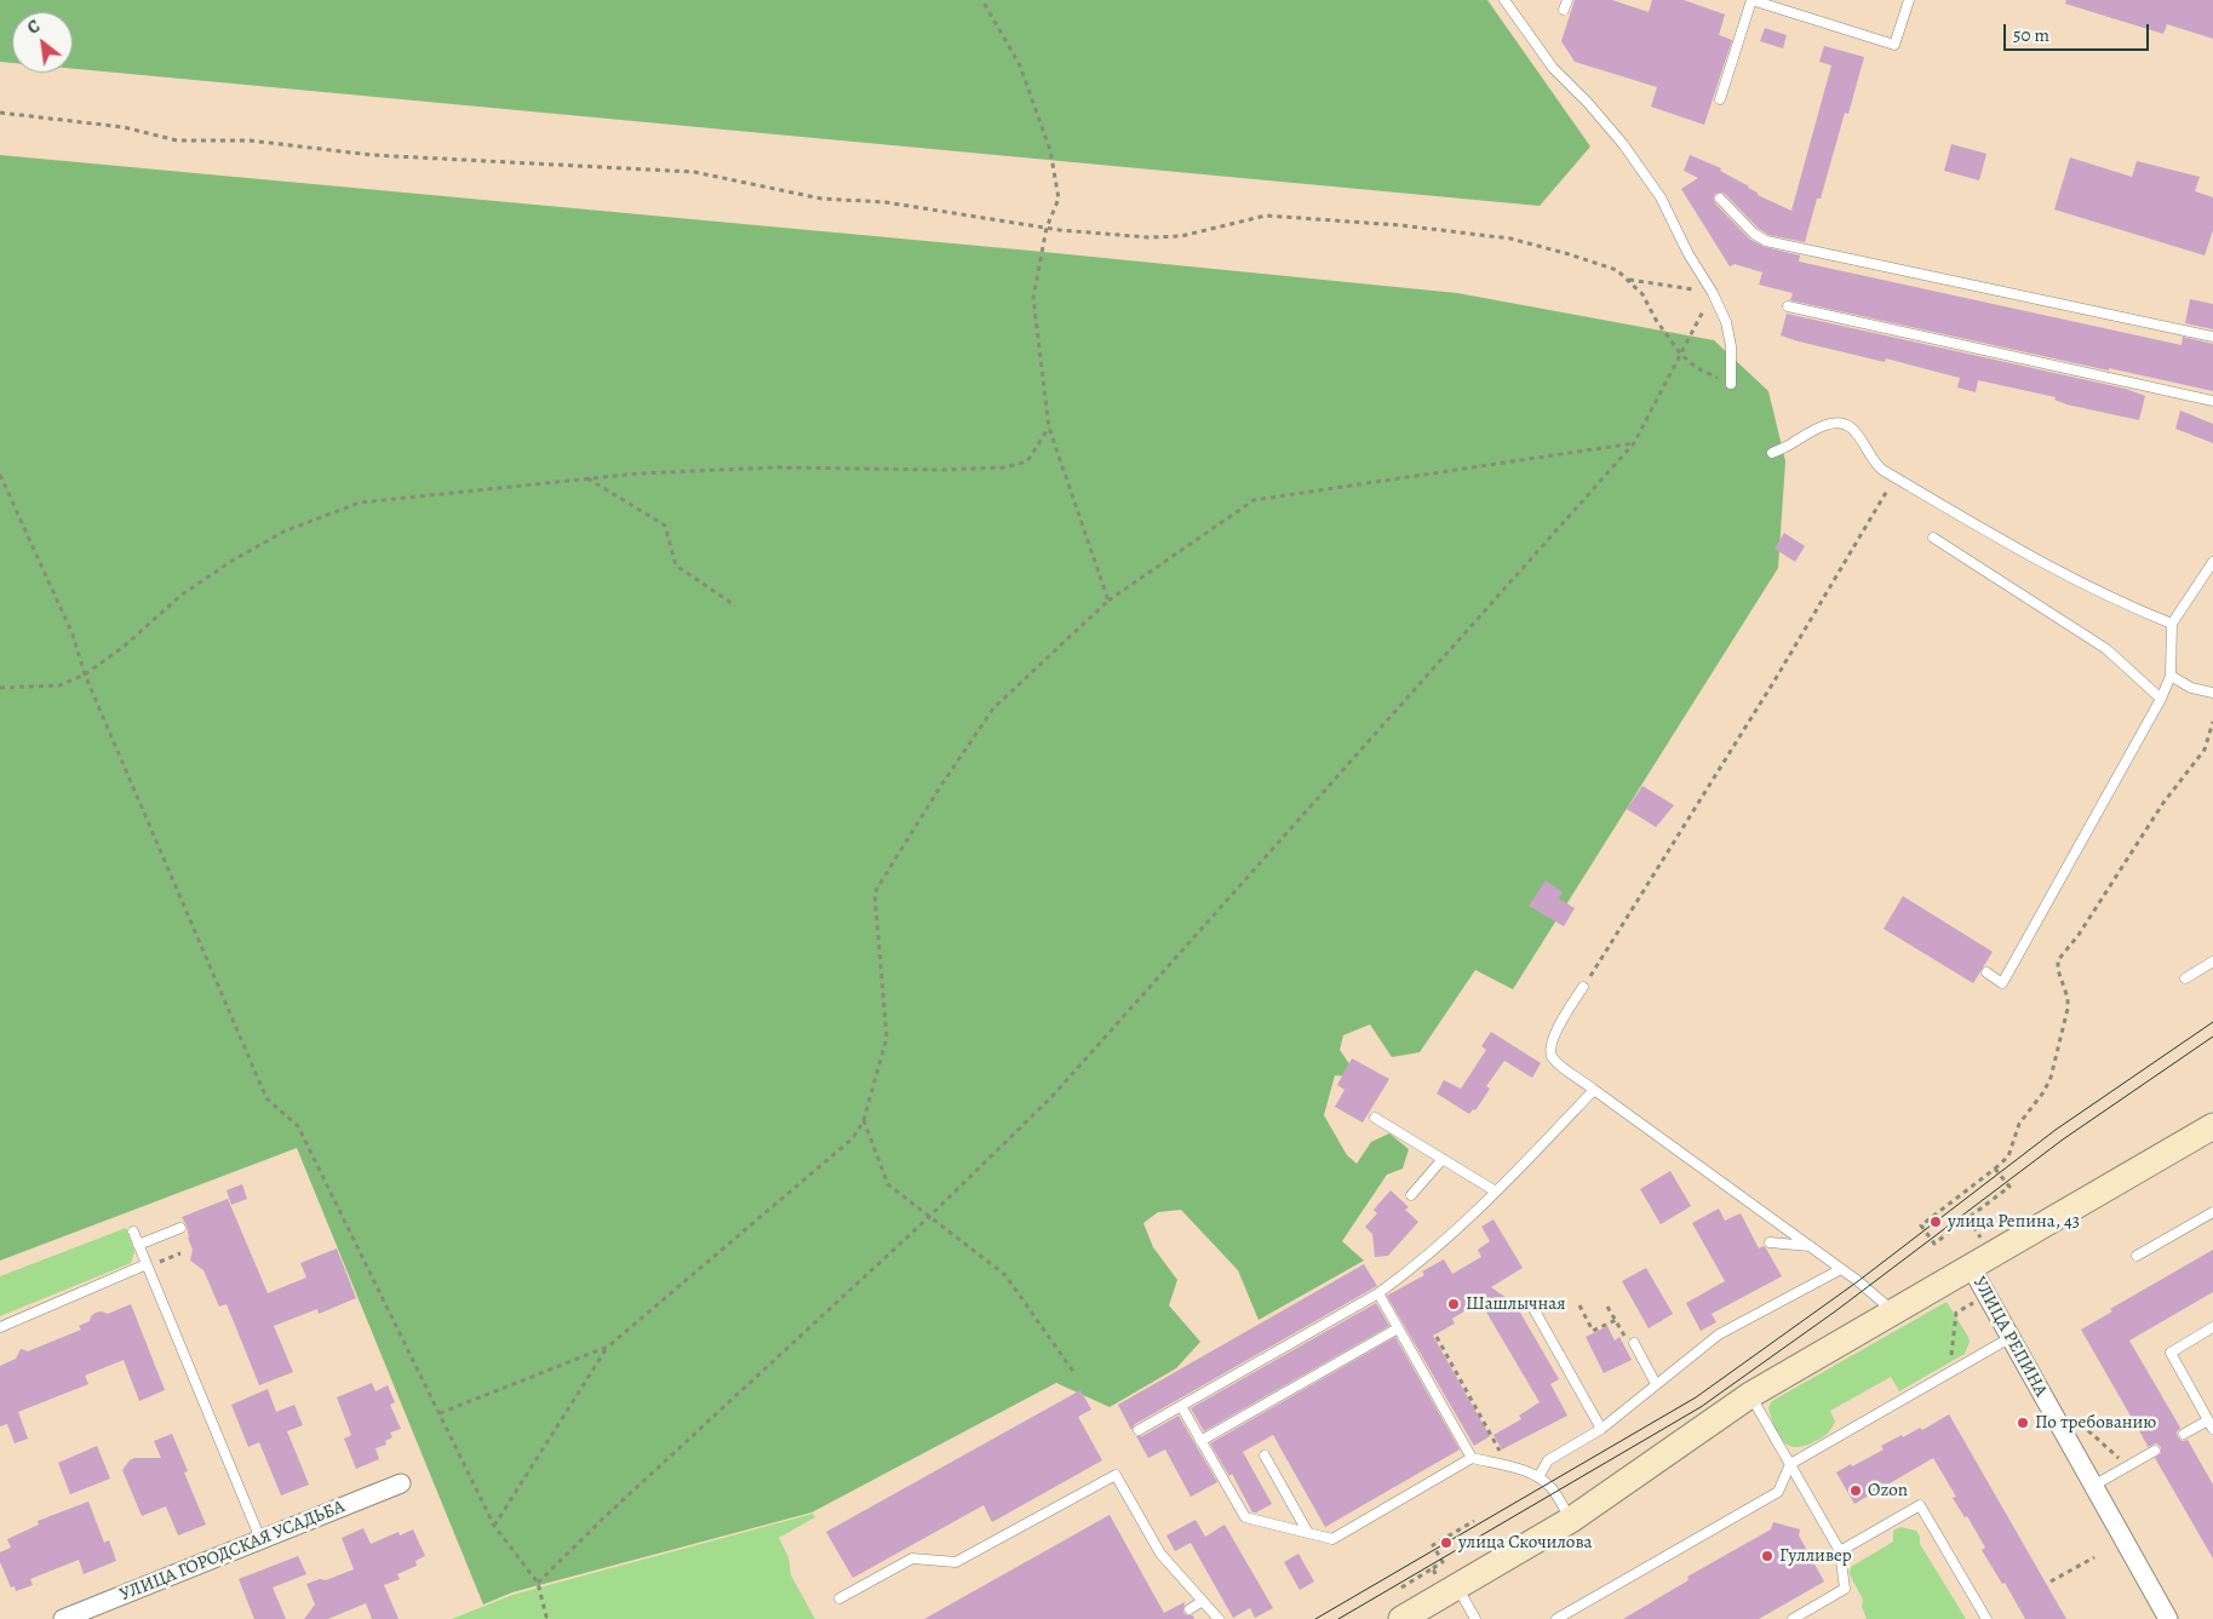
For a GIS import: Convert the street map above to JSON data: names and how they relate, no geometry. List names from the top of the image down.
{
  "streets": {
    "street": ["УЛИЦА РЕПИНА", "УЛИЦА ГОРОДСКАЯ УСАДЬБА"]
  },
  "places": [
    "улица Репина, 43",
    "Шашлычная",
    "По требованию",
    "Ozon",
    "улица Скочилова",
    "Гулливер"
  ],
  "scale_bar": "50 m",
  "north": "top left"
}
